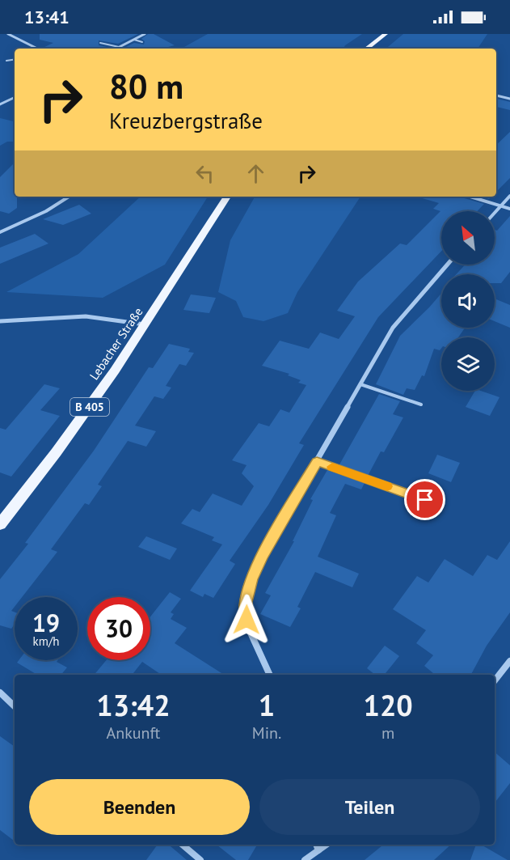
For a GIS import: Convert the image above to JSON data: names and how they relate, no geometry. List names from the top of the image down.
{
  "streets": {
    "main road": ["Lebacher Straße", "B 405"]
  },
  "north": "top left",
  "page": {
    "status": "13:41",
    "turn": ["80 m", "Kreuzbergstraße"],
    "speed": "19 km/h",
    "limit": "30",
    "eta": [
      "13:42",
      "Ankunft",
      "1",
      "Min.",
      "120",
      "m"
    ],
    "buttons": ["Beenden", "Teilen"]
  }
}
